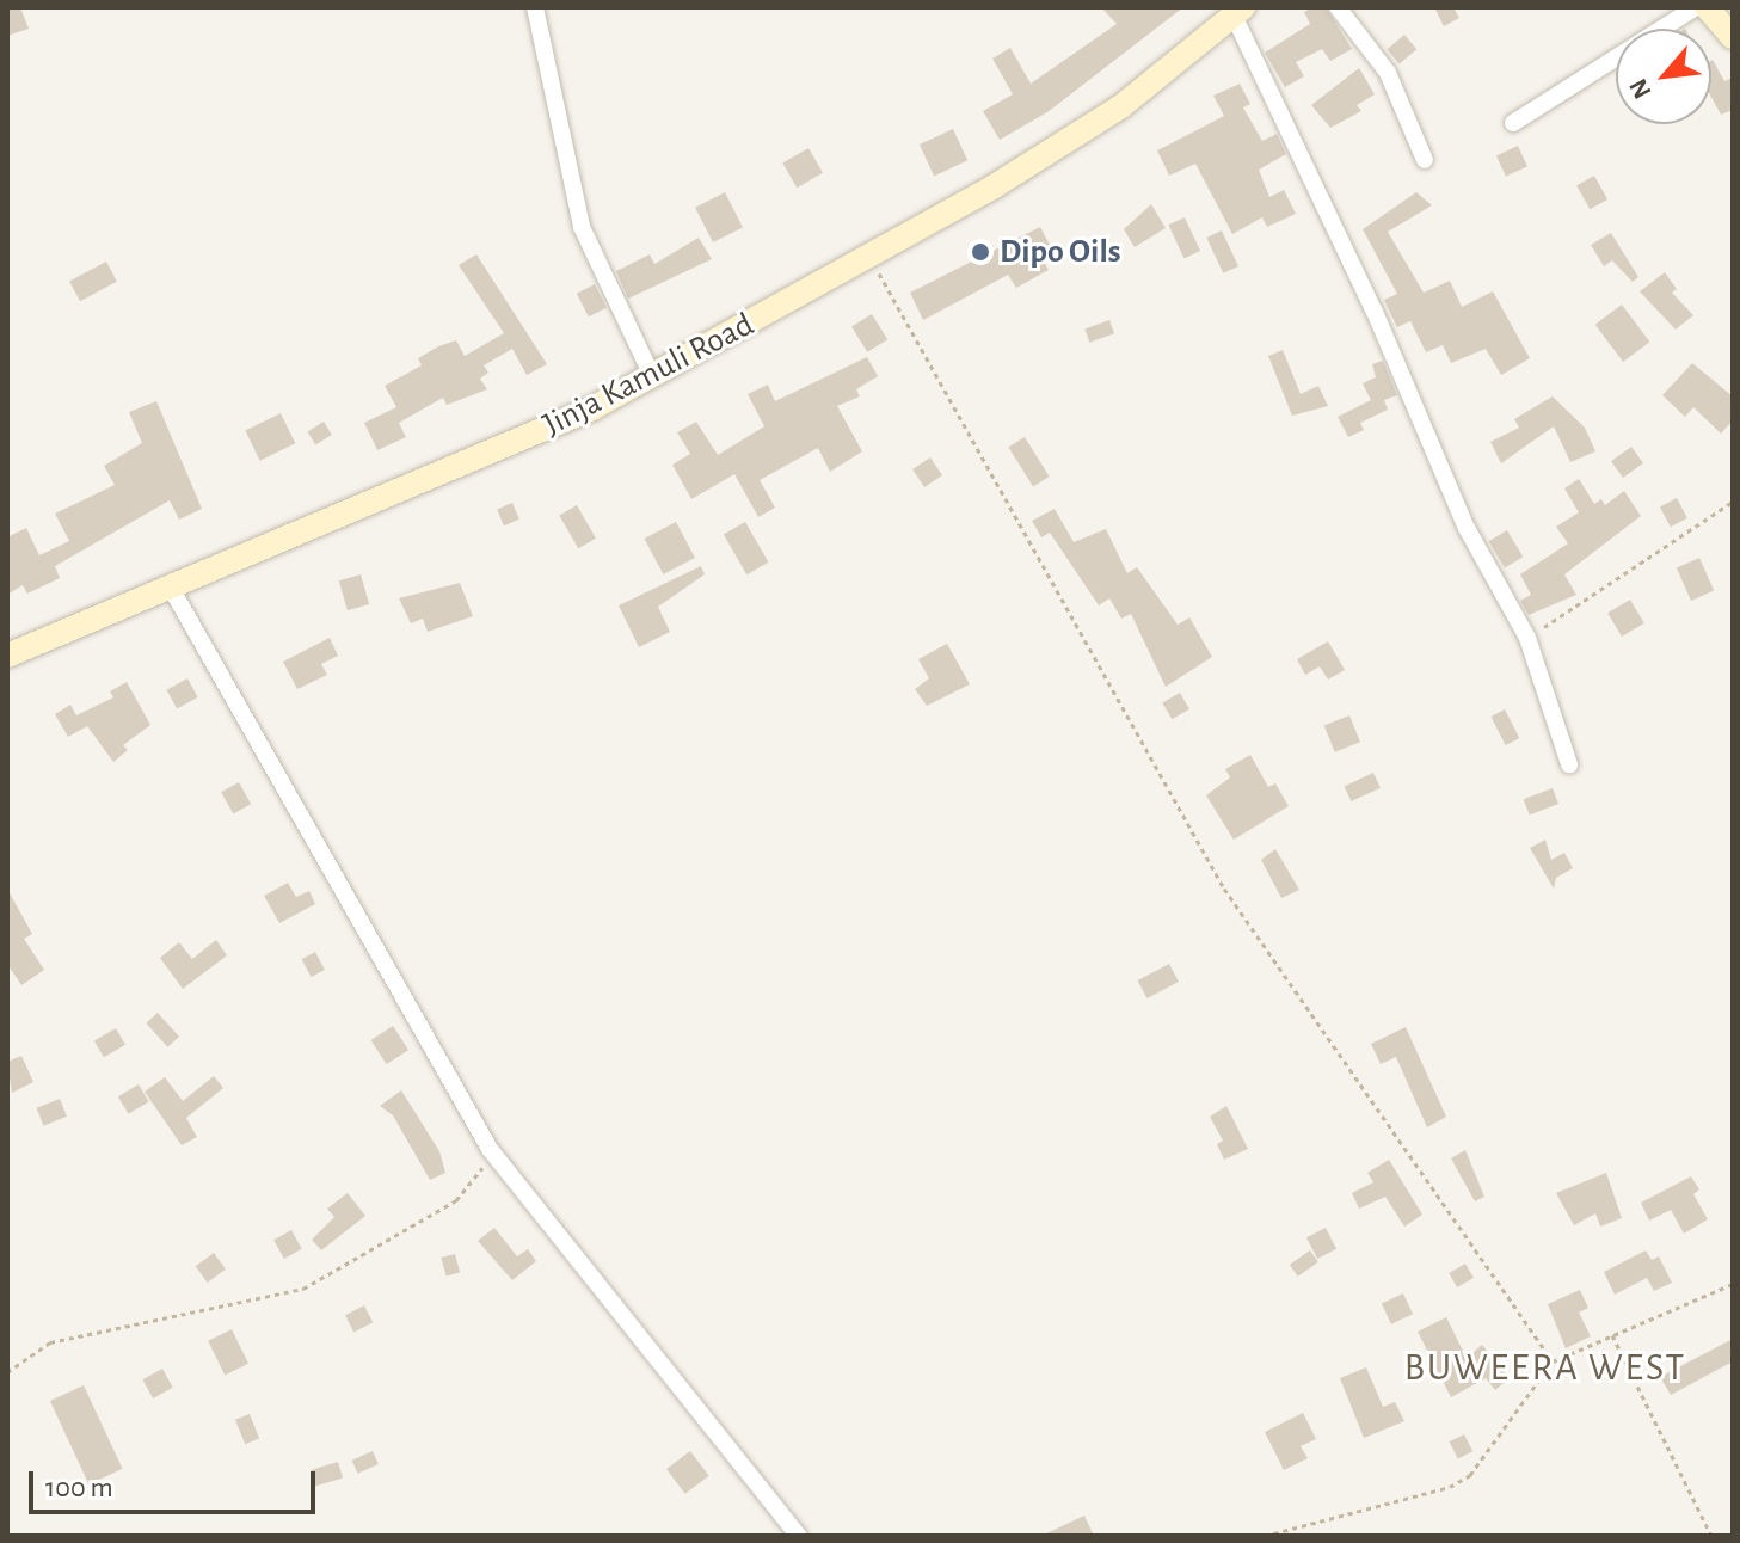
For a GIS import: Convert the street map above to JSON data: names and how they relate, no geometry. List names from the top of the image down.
{
  "streets": {
    "main road": ["Jinja Kamuli Road"]
  },
  "districts": ["BUWEERA WEST"],
  "places": ["Dipo Oils"],
  "scale_bar": "100 m",
  "north": "bottom left"
}
